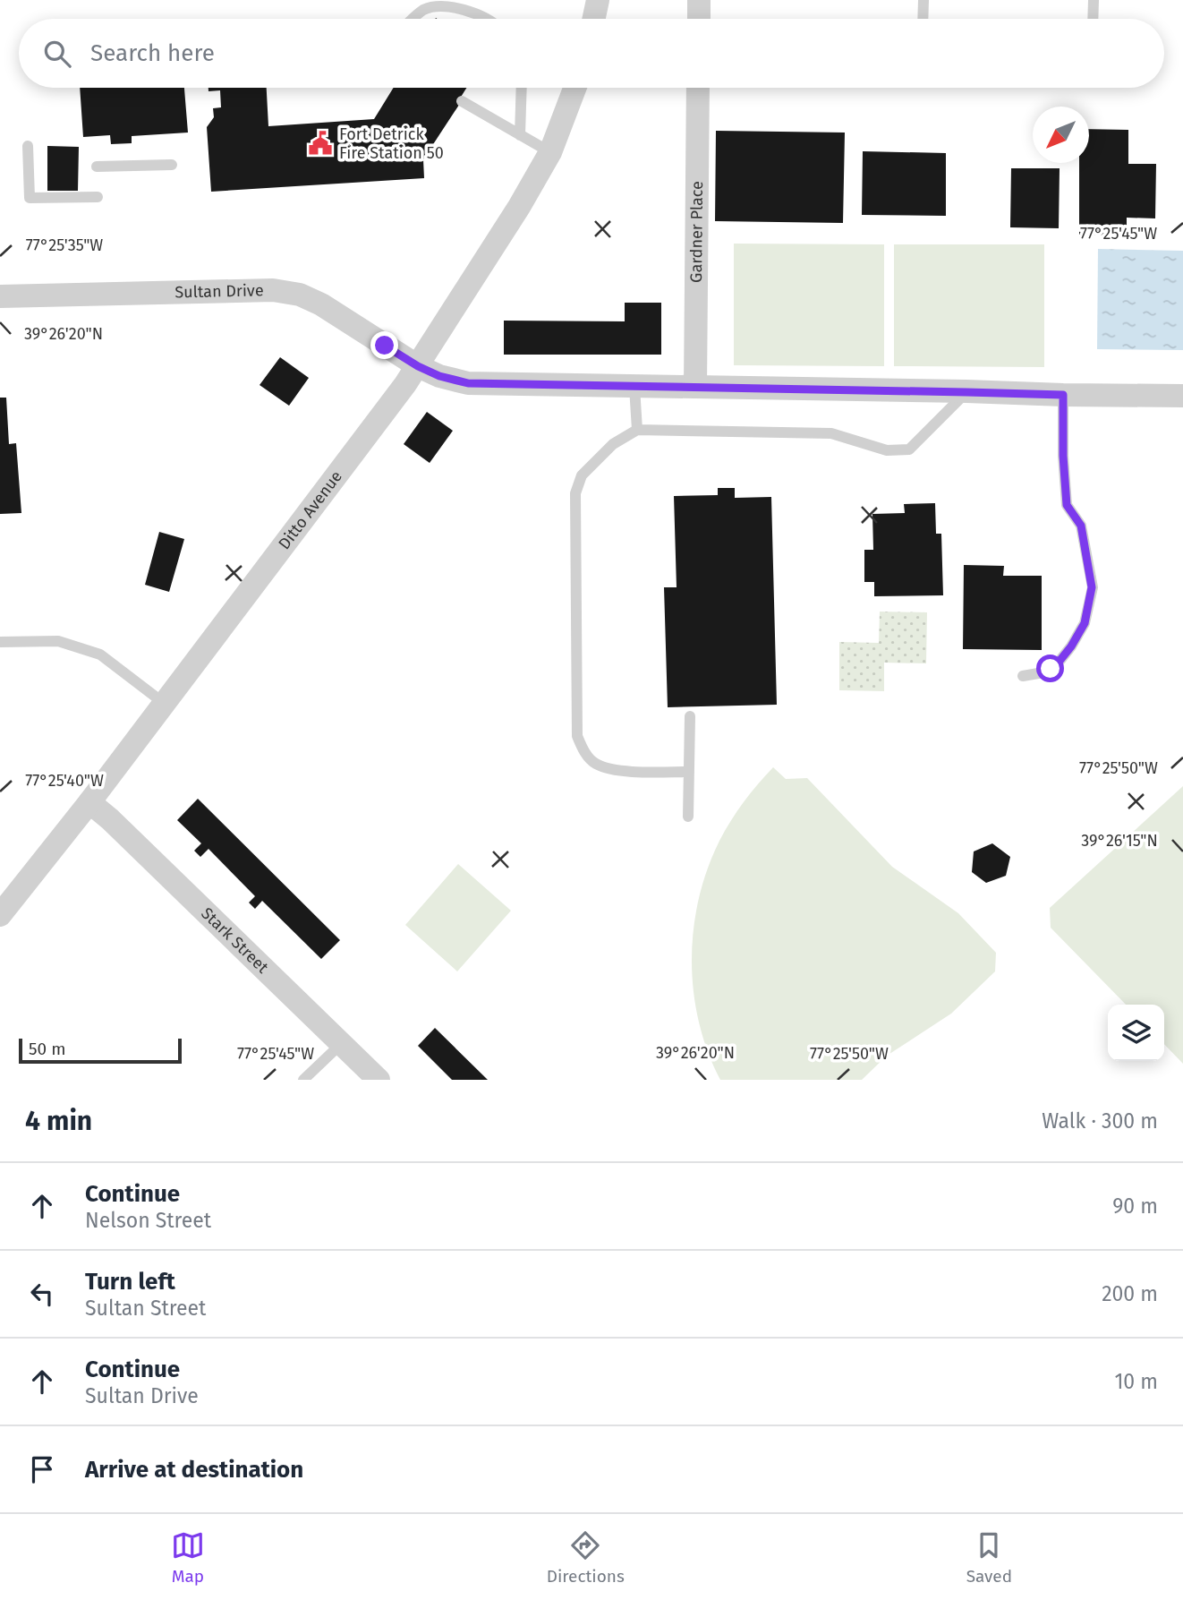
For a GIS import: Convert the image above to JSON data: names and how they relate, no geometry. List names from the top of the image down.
{
  "streets": {
    "street": [
      "Gardner Place",
      "Sultan Drive",
      "Ditto Avenue",
      "Stark Street"
    ]
  },
  "crossings": [
    ["Gardner Place", "Sultan Drive"],
    ["Sultan Drive", "Ditto Avenue"],
    ["Ditto Avenue", "Stark Street"]
  ],
  "places": {
    "public building": ["Fort Detrick Fire Station 50"]
  },
  "scale_bar": "50 m",
  "north": "bottom left",
  "page": {
    "search": "Search here",
    "scale": "50 m",
    "heading": ["4 min", "Walk · 300 m"],
    "list": [
      ["Continue", "Nelson Street", "90 m"],
      ["Turn left", "Sultan Street", "200 m"],
      ["Continue", "Sultan Drive", "10 m"],
      "Arrive at destination"
    ],
    "nav": ["Map", "Directions", "Saved"]
  },
  "coordinates": [
    "77°25'45\"W",
    "77°25'35\"W",
    "39°26'20\"N",
    "77°25'50\"W",
    "77°25'40\"W",
    "39°26'15\"N"
  ]
}
